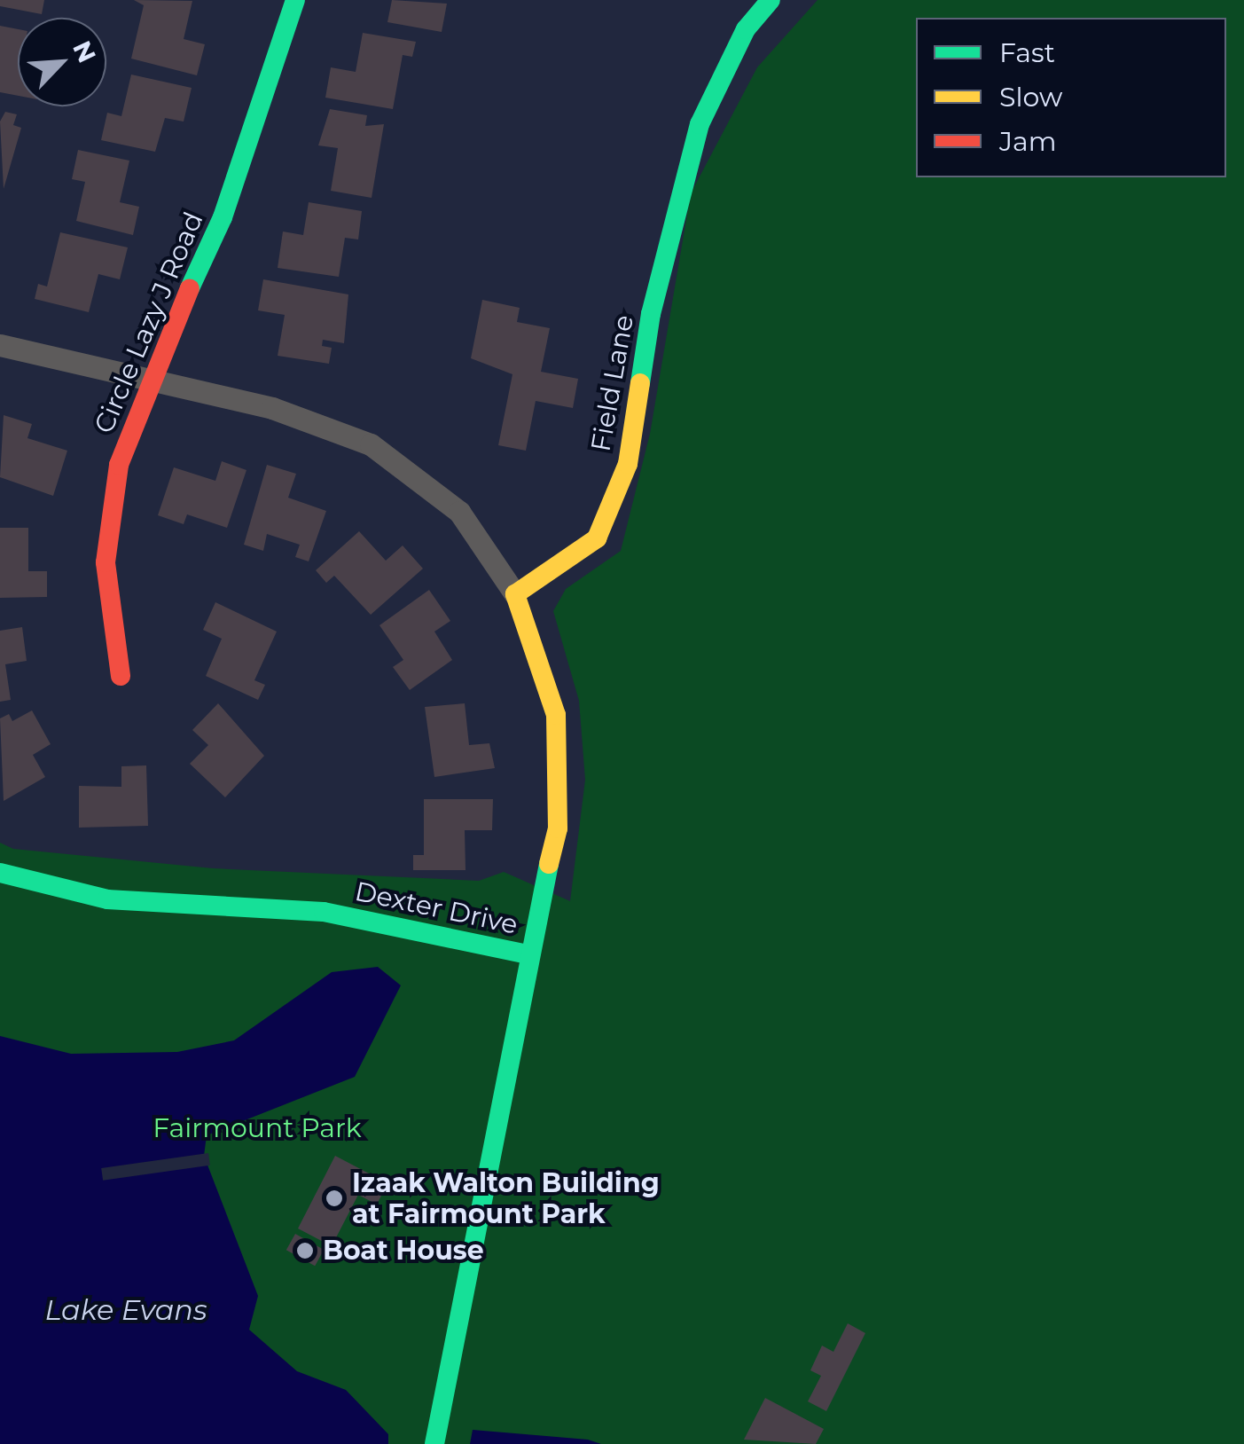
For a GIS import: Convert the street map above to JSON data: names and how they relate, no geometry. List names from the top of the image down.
{
  "streets": {
    "street": ["Circle Lazy J Road", "Field Lane", "Dexter Drive"]
  },
  "water": ["Lake Evans"],
  "parks": ["Fairmount Park"],
  "places": ["Izaak Walton Building at Fairmount Park", "Boat House"],
  "legend": ["Fast", "Slow", "Jam"],
  "north": "top right"
}
